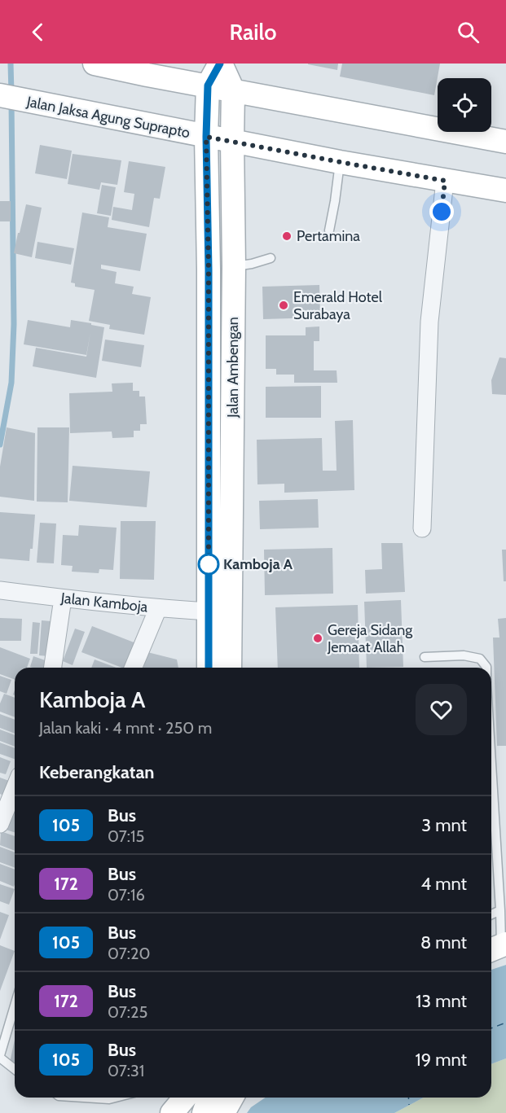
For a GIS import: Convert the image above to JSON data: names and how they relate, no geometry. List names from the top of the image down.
{
  "streets": {
    "main road": ["Jalan Jaksa Agung Suprapto", "Jalan Ambengan"],
    "street": ["Jalan Kamboja"]
  },
  "crossings": [
    ["Jalan Jaksa Agung Suprapto", "Jalan Ambengan"],
    ["Jalan Ambengan", "Jalan Kamboja"]
  ],
  "places": [
    "Pertamina",
    "Emerald Hotel Surabaya",
    "Kamboja A",
    "Gereja Sidang Jemaat Allah"
  ],
  "lines": ["bus line 105"],
  "page": {
    "header": "Railo",
    "heading": [
      ["Kamboja A", "Jalan kaki · 4 mnt · 250 m"],
      "Keberangkatan"
    ],
    "list": [
      {
        "mark": "105",
        "name": "Bus",
        "note": "07:15",
        "value": "3 mnt"
      },
      {
        "mark": "172",
        "name": "Bus",
        "note": "07:16",
        "value": "4 mnt"
      },
      {
        "mark": "105",
        "name": "Bus",
        "note": "07:20",
        "value": "8 mnt"
      },
      {
        "mark": "172",
        "name": "Bus",
        "note": "07:25",
        "value": "13 mnt"
      },
      {
        "mark": "105",
        "name": "Bus",
        "note": "07:31",
        "value": "19 mnt"
      }
    ]
  }
}
